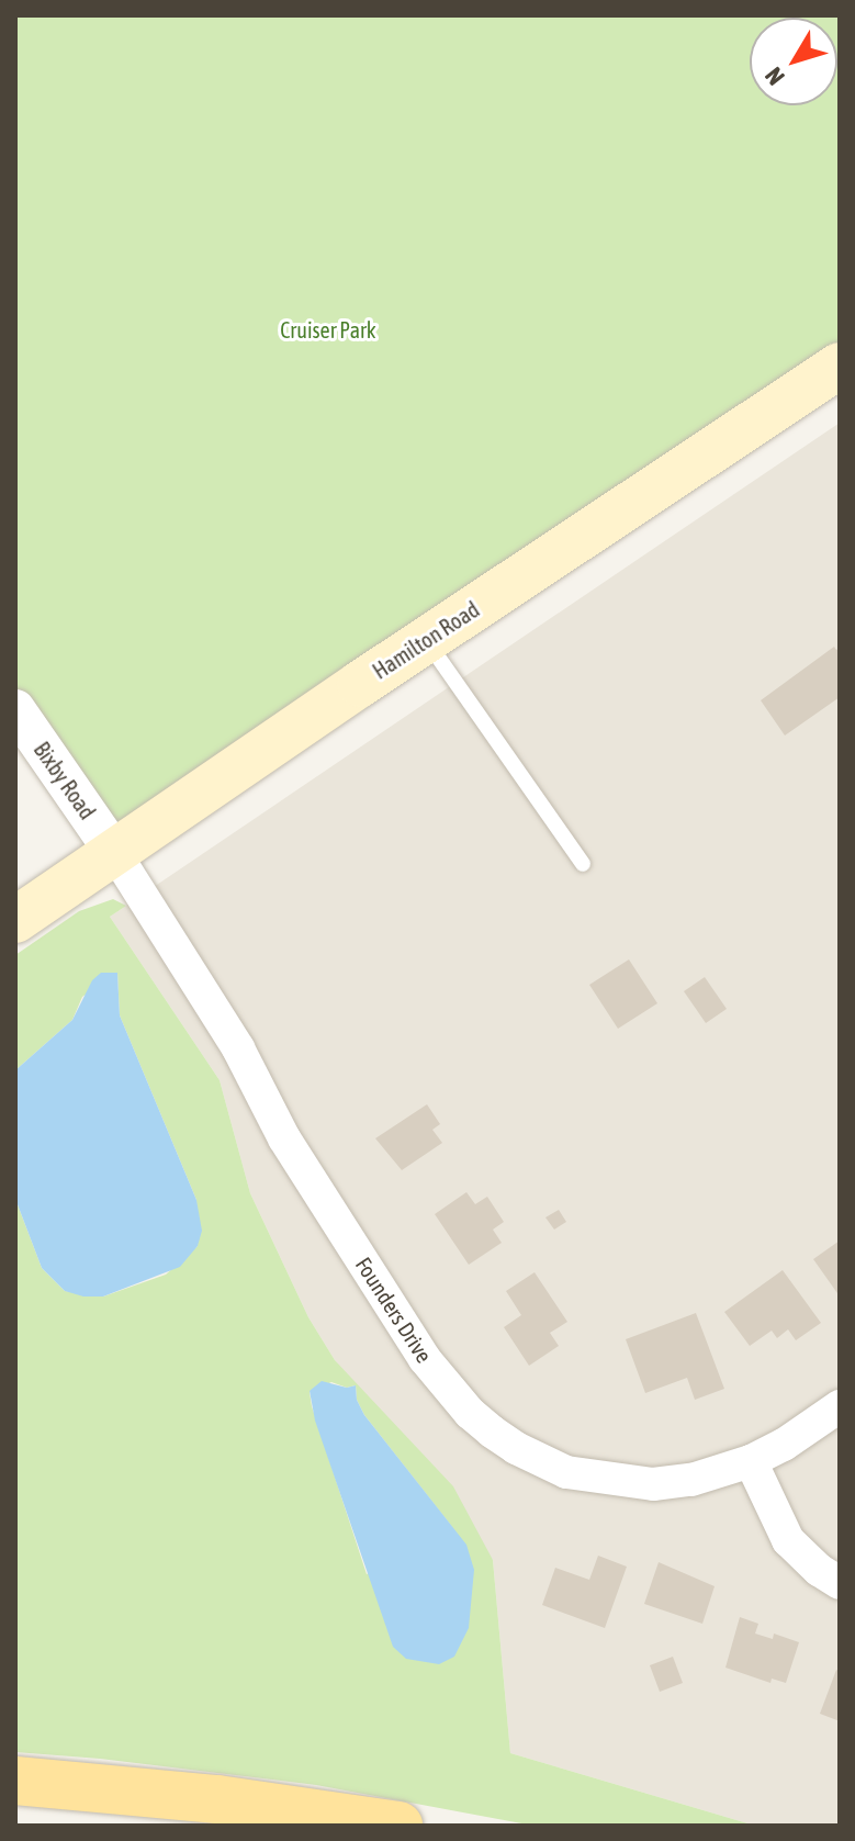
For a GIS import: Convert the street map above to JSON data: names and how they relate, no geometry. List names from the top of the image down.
{
  "streets": {
    "main road": ["Hamilton Road"],
    "street": ["Bixby Road", "Founders Drive"]
  },
  "crossings": [
    ["Hamilton Road", "Bixby Road"],
    ["Hamilton Road", "Founders Drive"],
    ["Bixby Road", "Founders Drive"]
  ],
  "parks": ["Cruiser Park"],
  "north": "bottom left"
}
